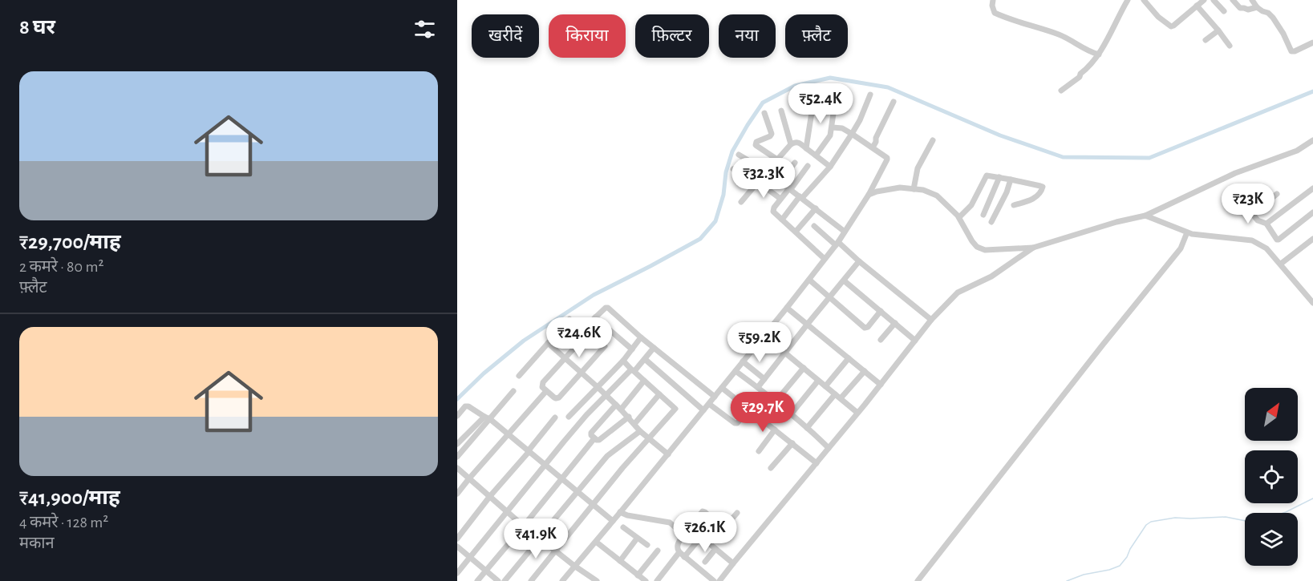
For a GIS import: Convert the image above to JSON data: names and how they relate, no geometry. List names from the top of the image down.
{
  "north": "top right",
  "page": {
    "heading": "8 घर",
    "chip": [
      "खरीदें",
      "किराया",
      "फ़िल्टर",
      "नया",
      "फ़्लैट"
    ],
    "list": [
      {
        "name": "₹29,700/माह",
        "note": "2 कमरे · 80 m² · फ़्लैट"
      },
      {
        "name": "₹41,900/माह",
        "note": "4 कमरे · 128 m² · मकान"
      }
    ],
    "price": [
      "₹52.4K",
      "₹32.3K",
      "₹23K",
      "₹24.6K",
      "₹59.2K",
      "₹29.7K",
      "₹26.1K",
      "₹41.9K"
    ]
  }
}
